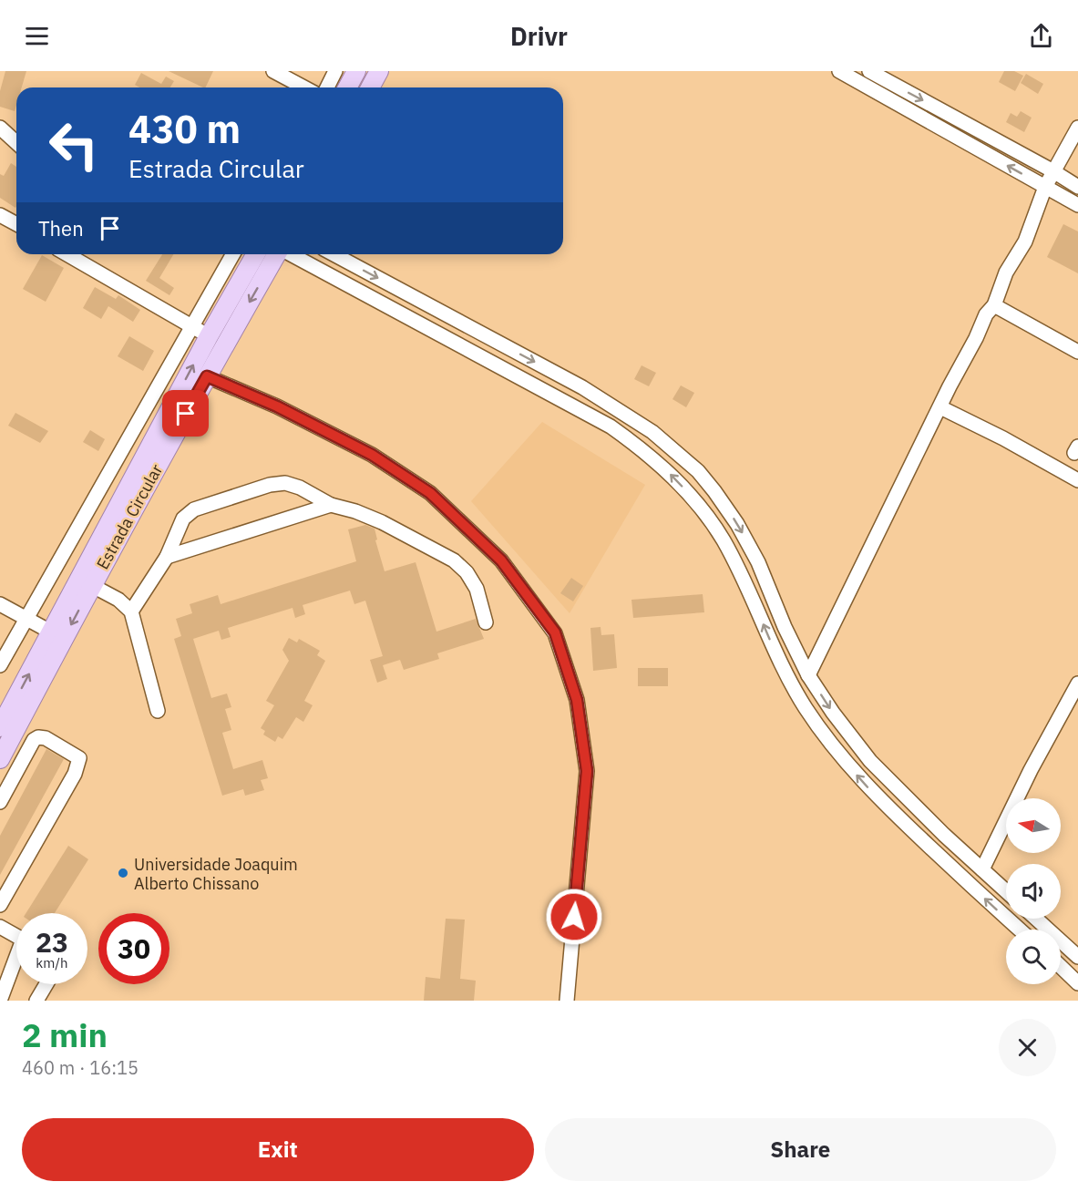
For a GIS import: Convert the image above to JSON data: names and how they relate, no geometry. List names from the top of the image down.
{
  "streets": {
    "main road": ["Estrada Circular"]
  },
  "places": ["Universidade Joaquim Alberto Chissano"],
  "north": "left",
  "page": {
    "header": "Drivr",
    "turn": ["430 m", "Estrada Circular"],
    "then": "Then",
    "speed": "23 km/h",
    "limit": "30",
    "heading": ["2 min", "460 m · 16:15"],
    "buttons": ["Exit", "Share"]
  }
}
